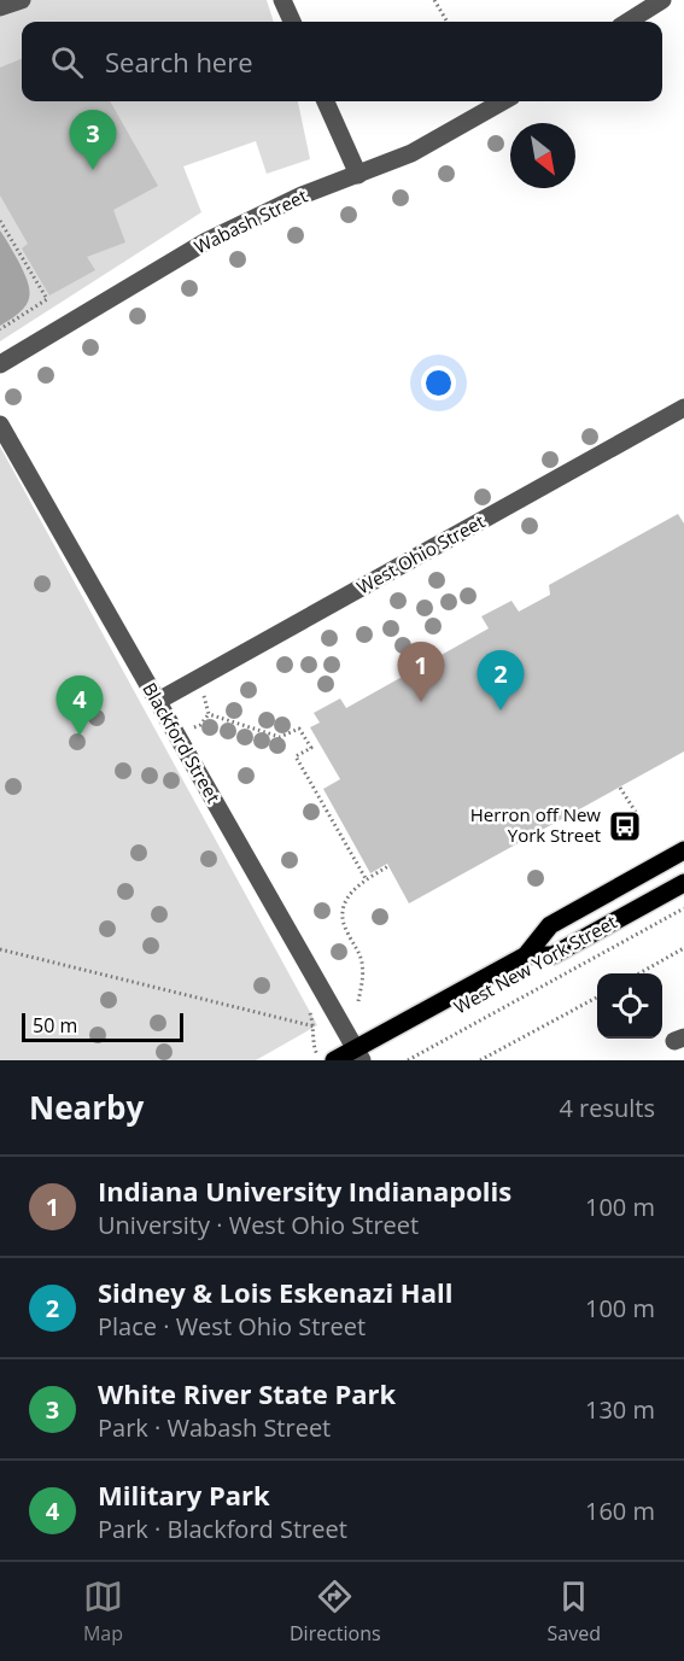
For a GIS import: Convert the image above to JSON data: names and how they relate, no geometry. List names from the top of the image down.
{
  "streets": {
    "main road": ["West New York Street"],
    "street": ["Wabash Street", "West Ohio Street", "Blackford Street"]
  },
  "crossings": [
    ["West Ohio Street", "Blackford Street"],
    ["Blackford Street", "West New York Street"]
  ],
  "places": {
    "bus stop": ["Herron off New York Street"]
  },
  "scale_bar": "50 m",
  "north": "bottom right",
  "page": {
    "search": "Search here",
    "pins": [
      "3",
      "1",
      "2",
      "4"
    ],
    "scale": "50 m",
    "heading": ["Nearby", "4 results"],
    "list": [
      {
        "mark": "1",
        "name": "Indiana University Indianapolis",
        "note": "University · West Ohio Street",
        "value": "100 m"
      },
      {
        "mark": "2",
        "name": "Sidney & Lois Eskenazi Hall",
        "note": "Place · West Ohio Street",
        "value": "100 m"
      },
      {
        "mark": "3",
        "name": "White River State Park",
        "note": "Park · Wabash Street",
        "value": "130 m"
      },
      {
        "mark": "4",
        "name": "Military Park",
        "note": "Park · Blackford Street",
        "value": "160 m"
      }
    ],
    "nav": ["Map", "Directions", "Saved"]
  }
}
